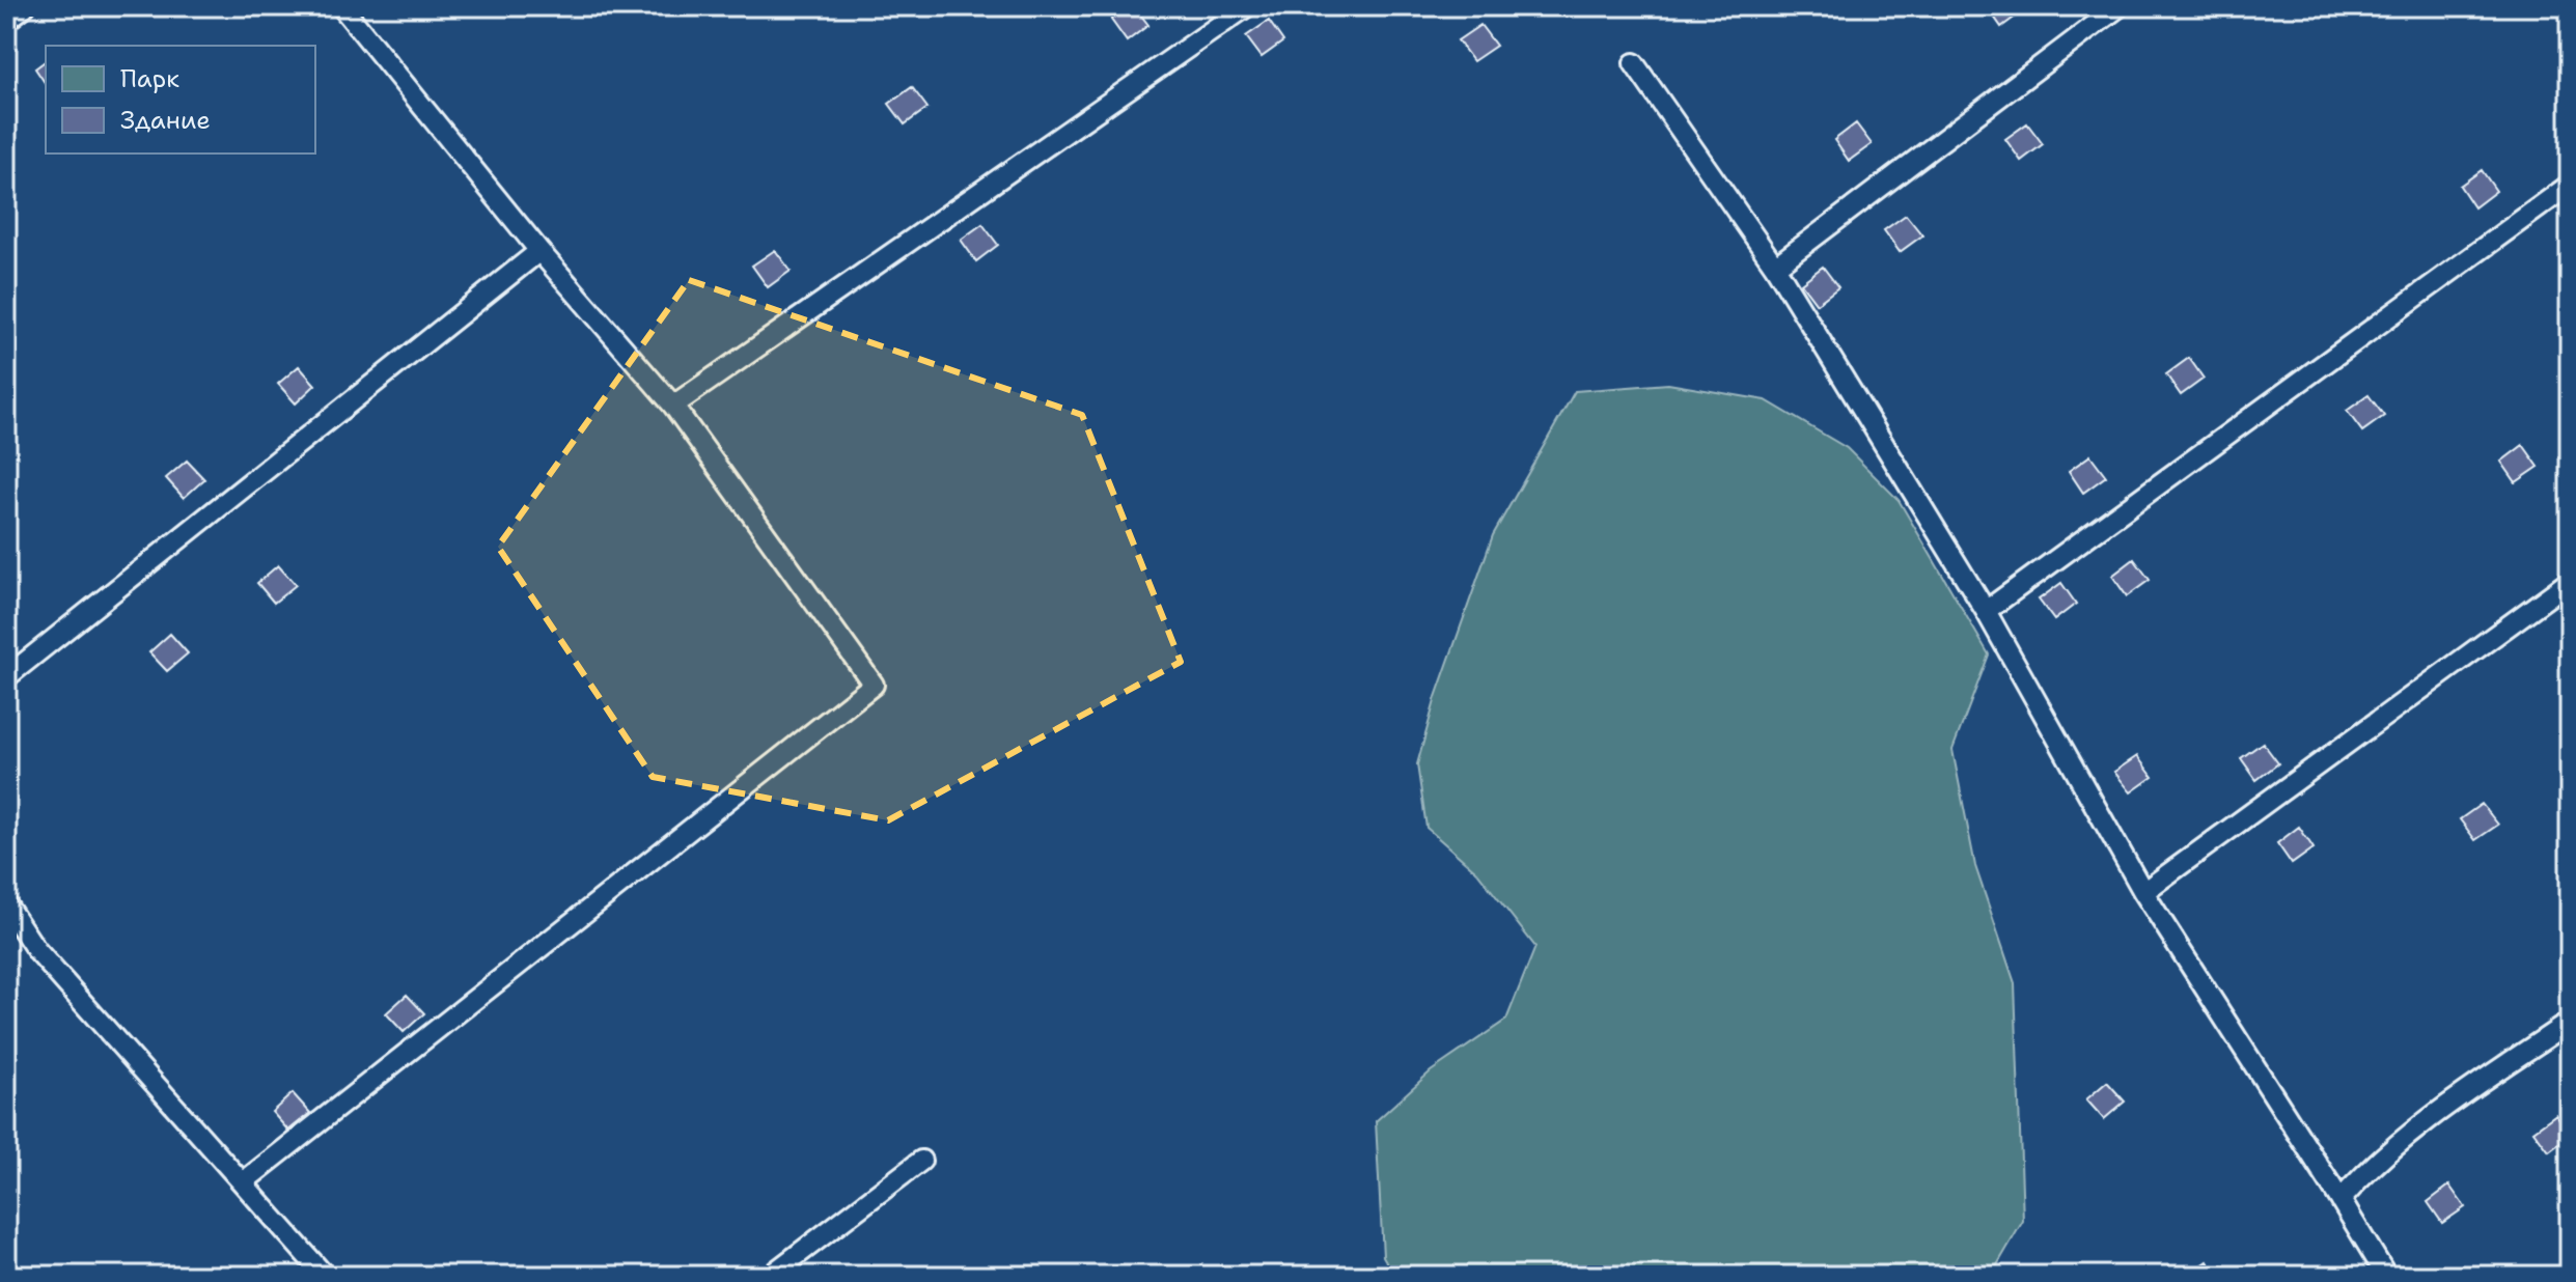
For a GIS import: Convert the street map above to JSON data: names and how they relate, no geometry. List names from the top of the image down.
{
  "legend": ["Парк", "Здание"]
}
